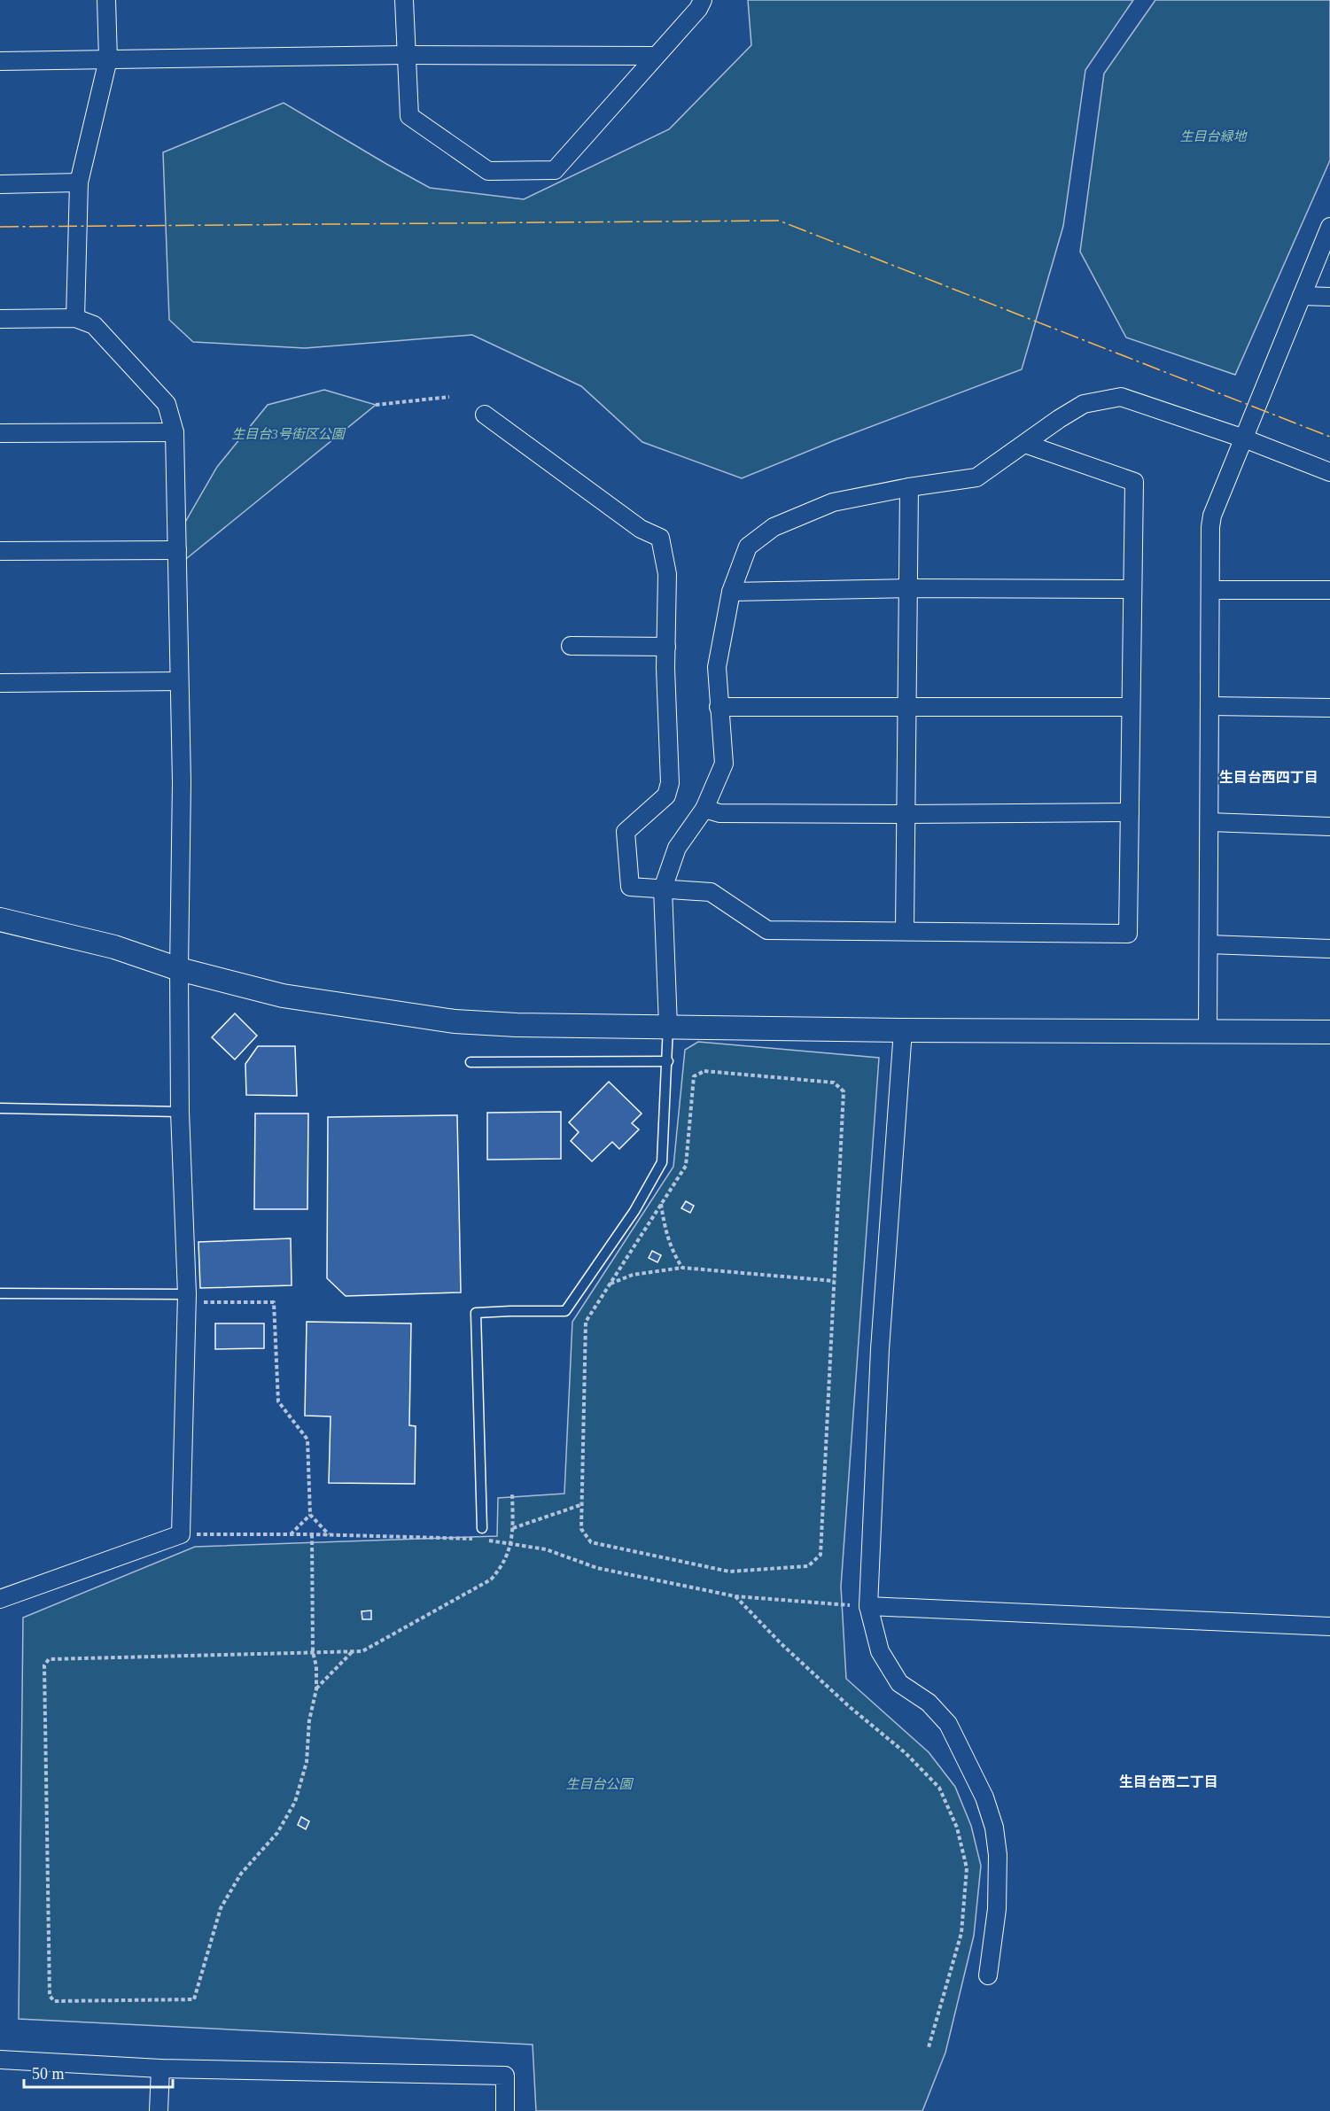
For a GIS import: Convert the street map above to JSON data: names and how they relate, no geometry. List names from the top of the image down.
{
  "districts": ["生目台西四丁目", "生目台西二丁目"],
  "parks": ["生目台緑地", "生目台3号街区公園", "生目台公園"],
  "scale_bar": "50 m"
}
